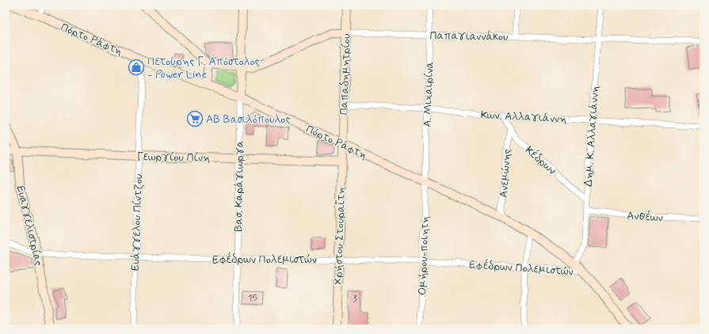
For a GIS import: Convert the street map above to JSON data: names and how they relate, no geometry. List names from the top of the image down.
{
  "streets": {
    "street": [
      "Παπαγιαννάκου",
      "Πόρτο Ράφτη",
      "Παπαδημητρίου",
      "Α. Μιχαιρίνα",
      "Κων. Αλλαγιάννη",
      "Δημ. Κ. Αλλαγιάννη",
      "Γεωργίου Πίνη",
      "Κέδρων",
      "Ανεμώνης",
      "Βασ. Καράγιωργα",
      "Ανθέων",
      "Ευάγγελου Πίντζου",
      "Ευαγγελιστρίας",
      "Χρήστου Στουραΐτη",
      "Ομήρου-ποιητη",
      "Εφέδρων Πολεμιστών"
    ]
  },
  "crossings": [
    ["Παπαγιαννάκου", "Παπαδημητρίου"],
    ["Παπαγιαννάκου", "Α. Μιχαιρίνα"],
    ["Παπαγιαννάκου", "Δημ. Κ. Αλλαγιάννη"],
    ["Παπαγιαννάκου", "Βασ. Καράγιωργα"],
    ["Πόρτο Ράφτη", "Παπαδημητρίου"],
    ["Πόρτο Ράφτη", "Α. Μιχαιρίνα"],
    ["Πόρτο Ράφτη", "Δημ. Κ. Αλλαγιάννη"],
    ["Πόρτο Ράφτη", "Ανεμώνης"],
    ["Πόρτο Ράφτη", "Βασ. Καράγιωργα"],
    ["Πόρτο Ράφτη", "Ευάγγελου Πίντζου"],
    ["Πόρτο Ράφτη", "Χρήστου Στουραΐτη"],
    ["Πόρτο Ράφτη", "Ομήρου-ποιητη"],
    ["Πόρτο Ράφτη", "Εφέδρων Πολεμιστών"],
    ["Παπαδημητρίου", "Κων. Αλλαγιάννη"],
    ["Παπαδημητρίου", "Χρήστου Στουραΐτη"],
    ["Α. Μιχαιρίνα", "Κων. Αλλαγιάννη"],
    ["Α. Μιχαιρίνα", "Ομήρου-ποιητη"],
    ["Κων. Αλλαγιάννη", "Δημ. Κ. Αλλαγιάννη"],
    ["Κων. Αλλαγιάννη", "Κέδρων"],
    ["Δημ. Κ. Αλλαγιάννη", "Κέδρων"],
    ["Δημ. Κ. Αλλαγιάννη", "Ανθέων"],
    ["Γεωργίου Πίνη", "Βασ. Καράγιωργα"],
    ["Γεωργίου Πίνη", "Ευάγγελου Πίντζου"],
    ["Γεωργίου Πίνη", "Ευαγγελιστρίας"],
    ["Γεωργίου Πίνη", "Χρήστου Στουραΐτη"],
    ["Κέδρων", "Ανεμώνης"],
    ["Βασ. Καράγιωργα", "Εφέδρων Πολεμιστών"],
    ["Ευάγγελου Πίντζου", "Εφέδρων Πολεμιστών"],
    ["Ευαγγελιστρίας", "Εφέδρων Πολεμιστών"],
    ["Χρήστου Στουραΐτη", "Εφέδρων Πολεμιστών"],
    ["Ομήρου-ποιητη", "Εφέδρων Πολεμιστών"]
  ],
  "places": {
    "shop": ["Πετούρης Γ. Απόστολος - Power Line"],
    "supermarket": ["ΑΒ Βασιλόπουλος"]
  },
  "house_numbers": ["15", "3"]
}
